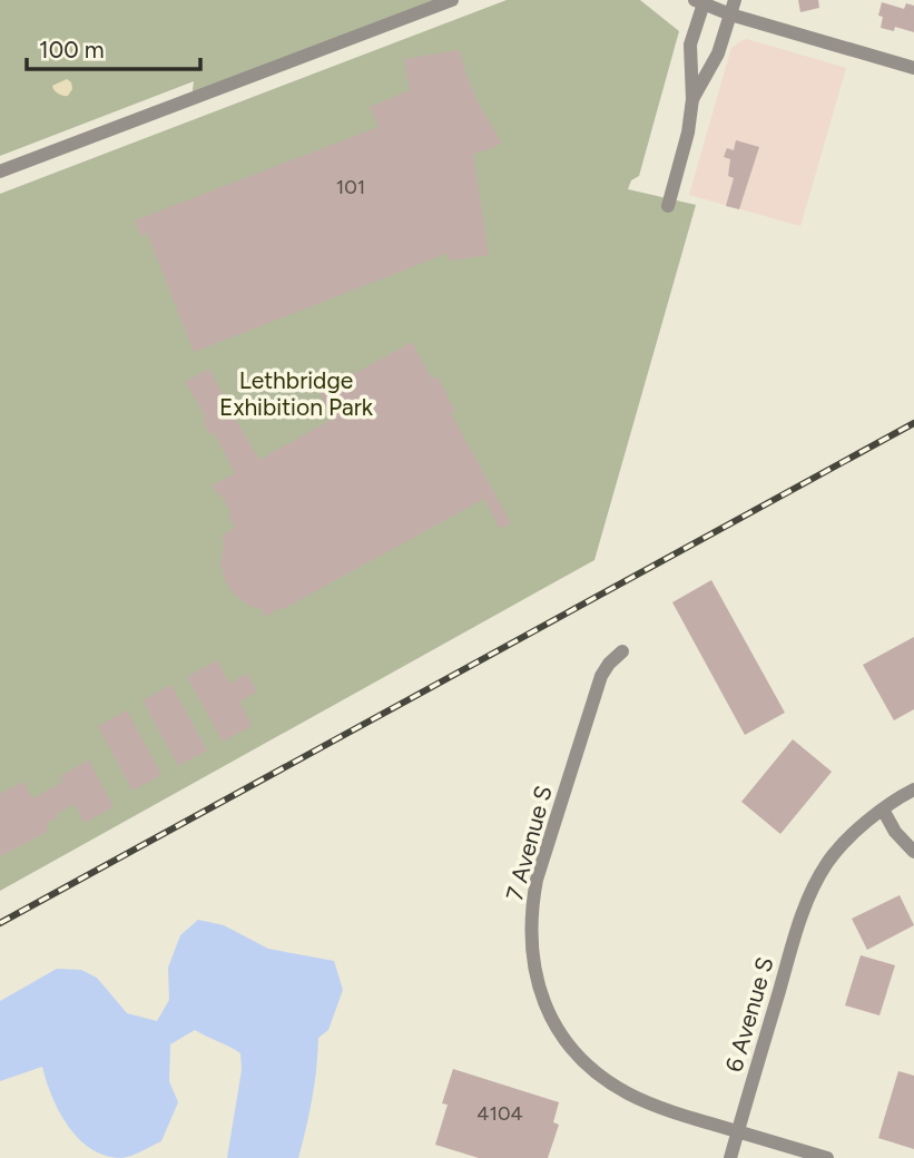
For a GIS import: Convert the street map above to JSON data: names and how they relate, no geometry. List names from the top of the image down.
{
  "streets": {
    "street": ["7 Avenue S", "6 Avenue S"]
  },
  "crossings": [
    ["7 Avenue S", "6 Avenue S"]
  ],
  "parks": ["Lethbridge Exhibition Park"],
  "house_numbers": ["101", "4104"],
  "scale_bar": "100 m"
}
